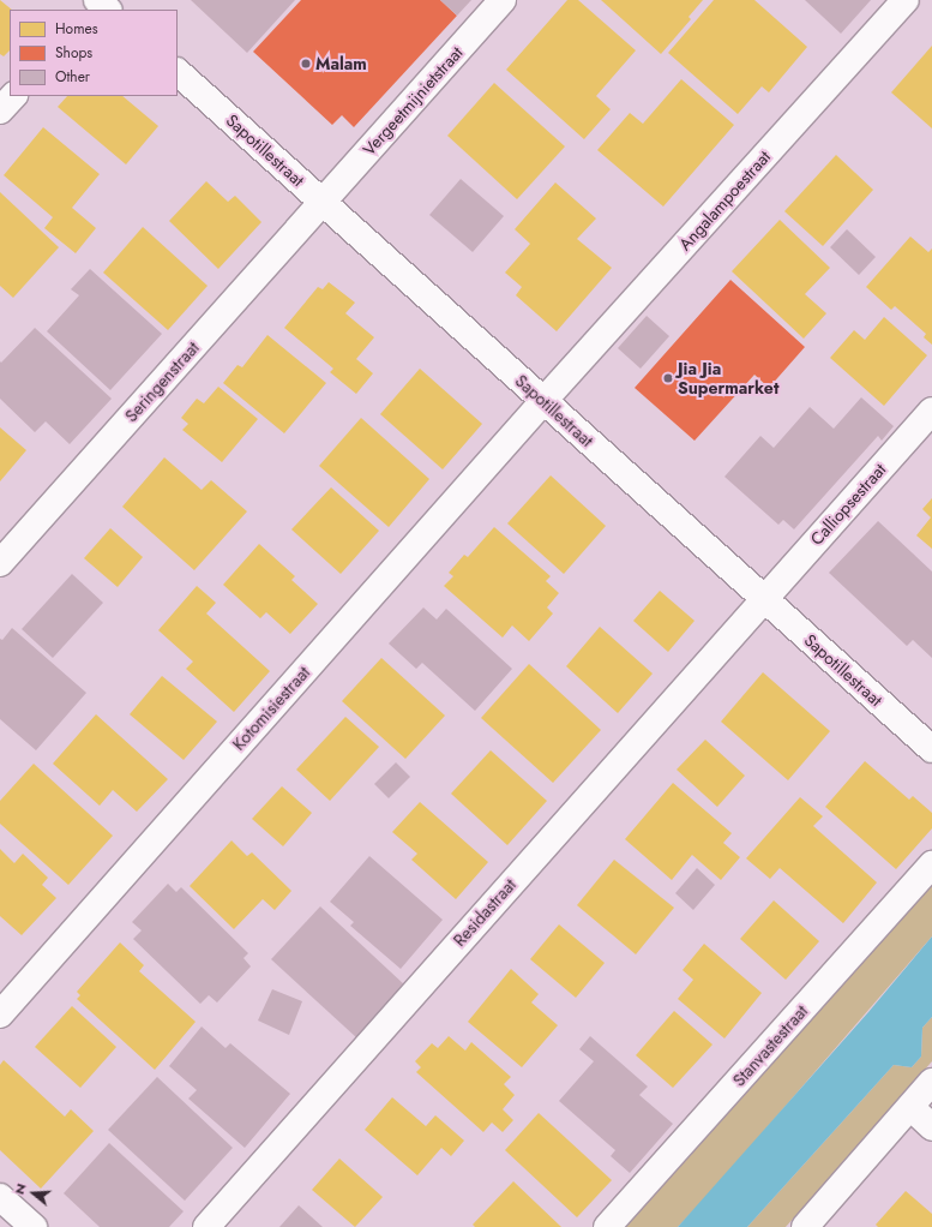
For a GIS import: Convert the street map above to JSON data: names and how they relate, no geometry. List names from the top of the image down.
{
  "streets": {
    "street": [
      "Vergeetmijnietstraat",
      "Sapotillestraat",
      "Angalampoestraat",
      "Seringenstraat",
      "Calliopsestraat",
      "Kotomisiestraat",
      "Residastraat",
      "Stanvastestraat"
    ]
  },
  "crossings": [
    ["Vergeetmijnietstraat", "Sapotillestraat"],
    ["Vergeetmijnietstraat", "Seringenstraat"],
    ["Sapotillestraat", "Angalampoestraat"],
    ["Sapotillestraat", "Seringenstraat"],
    ["Sapotillestraat", "Calliopsestraat"],
    ["Sapotillestraat", "Kotomisiestraat"],
    ["Sapotillestraat", "Residastraat"],
    ["Angalampoestraat", "Kotomisiestraat"],
    ["Calliopsestraat", "Residastraat"]
  ],
  "places": ["Malam", "Jia Jia Supermarket"],
  "legend": ["Homes", "Shops", "Other"],
  "north": "left"
}
